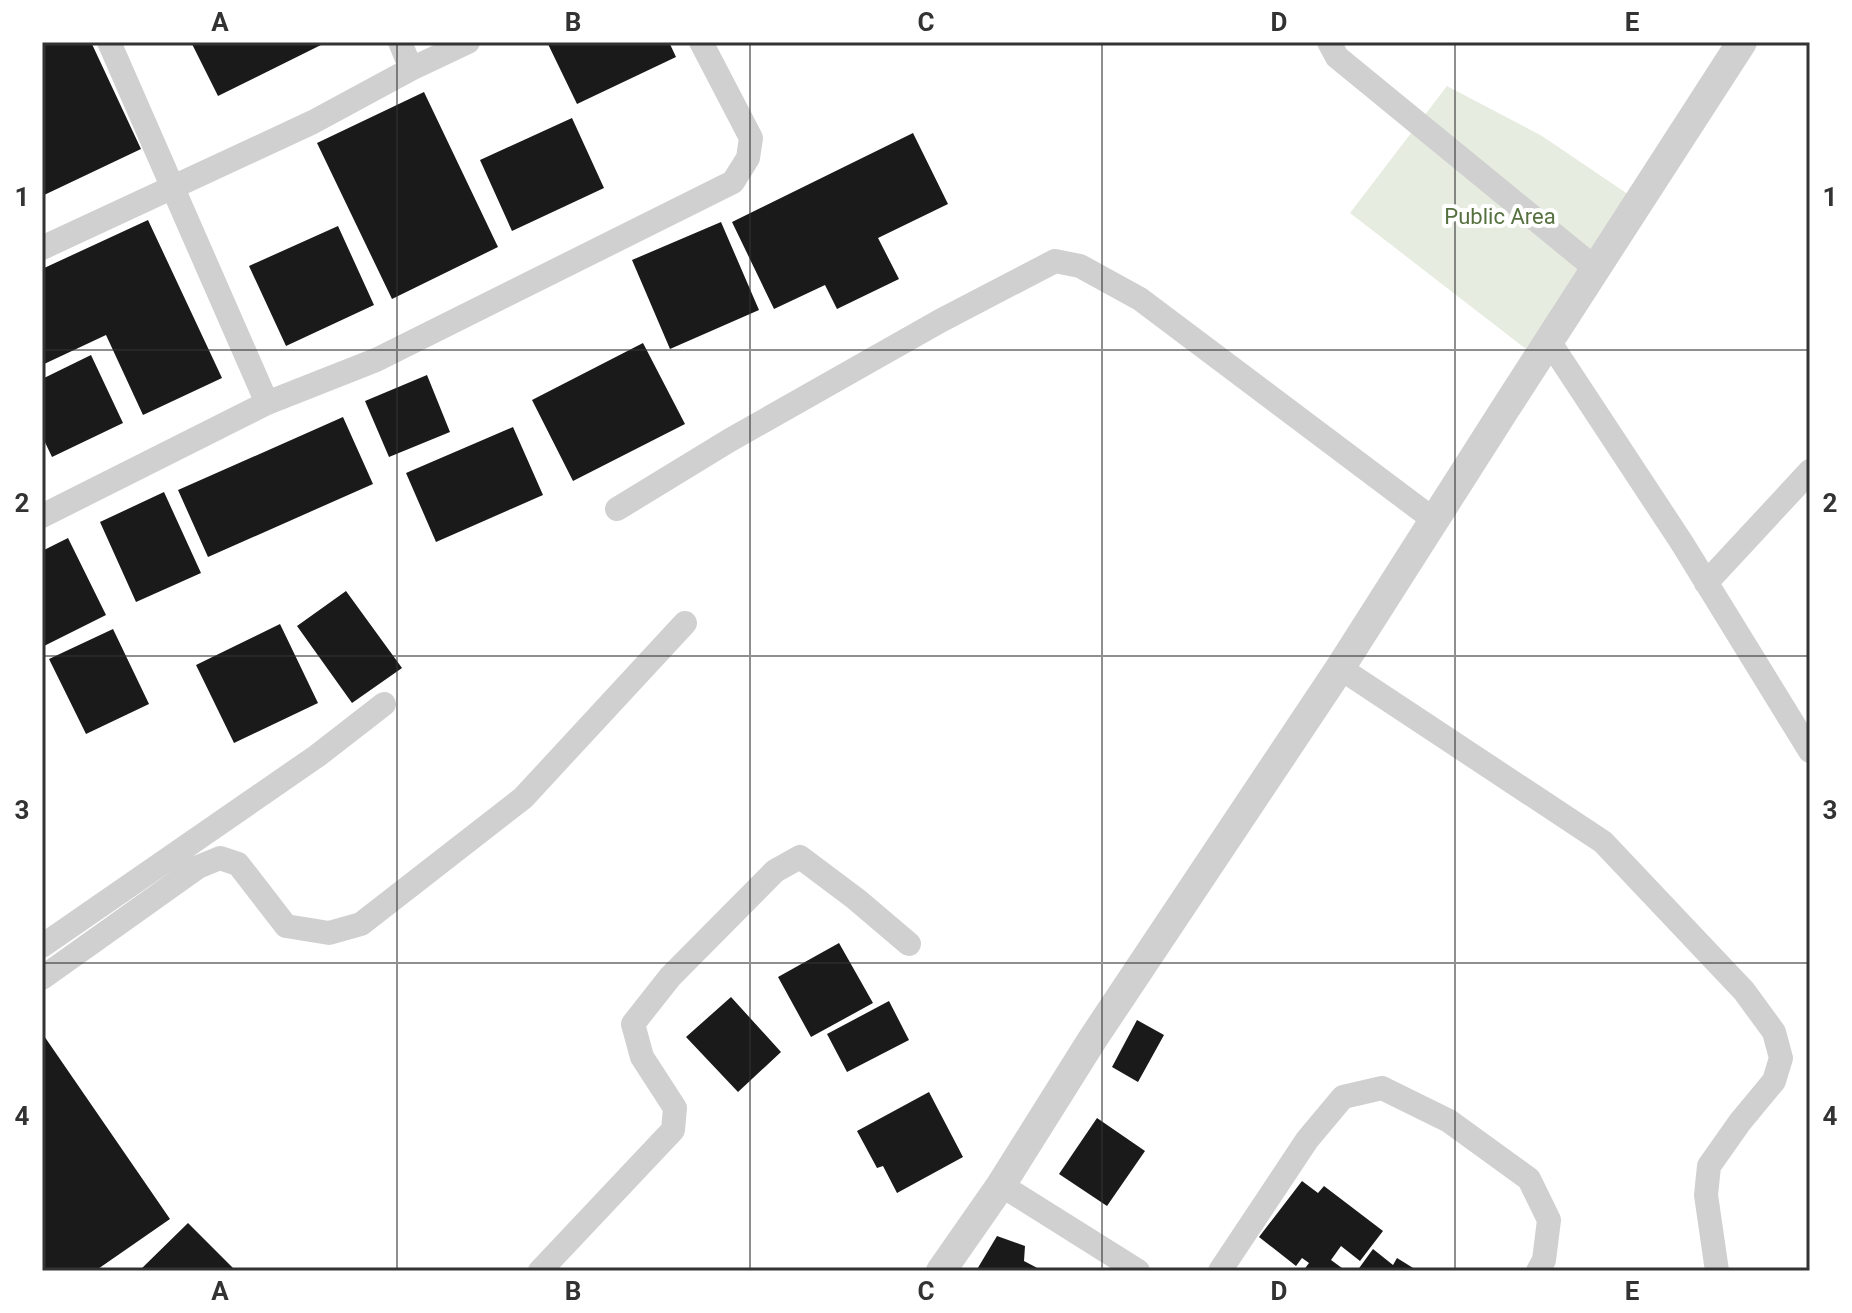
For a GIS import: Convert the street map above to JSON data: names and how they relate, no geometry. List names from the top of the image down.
{
  "parks": ["Public Area"],
  "grid": {
    "columns": [
      "A",
      "B",
      "C",
      "D",
      "E"
    ],
    "rows": [
      "1",
      "2",
      "3",
      "4"
    ]
  }
}
